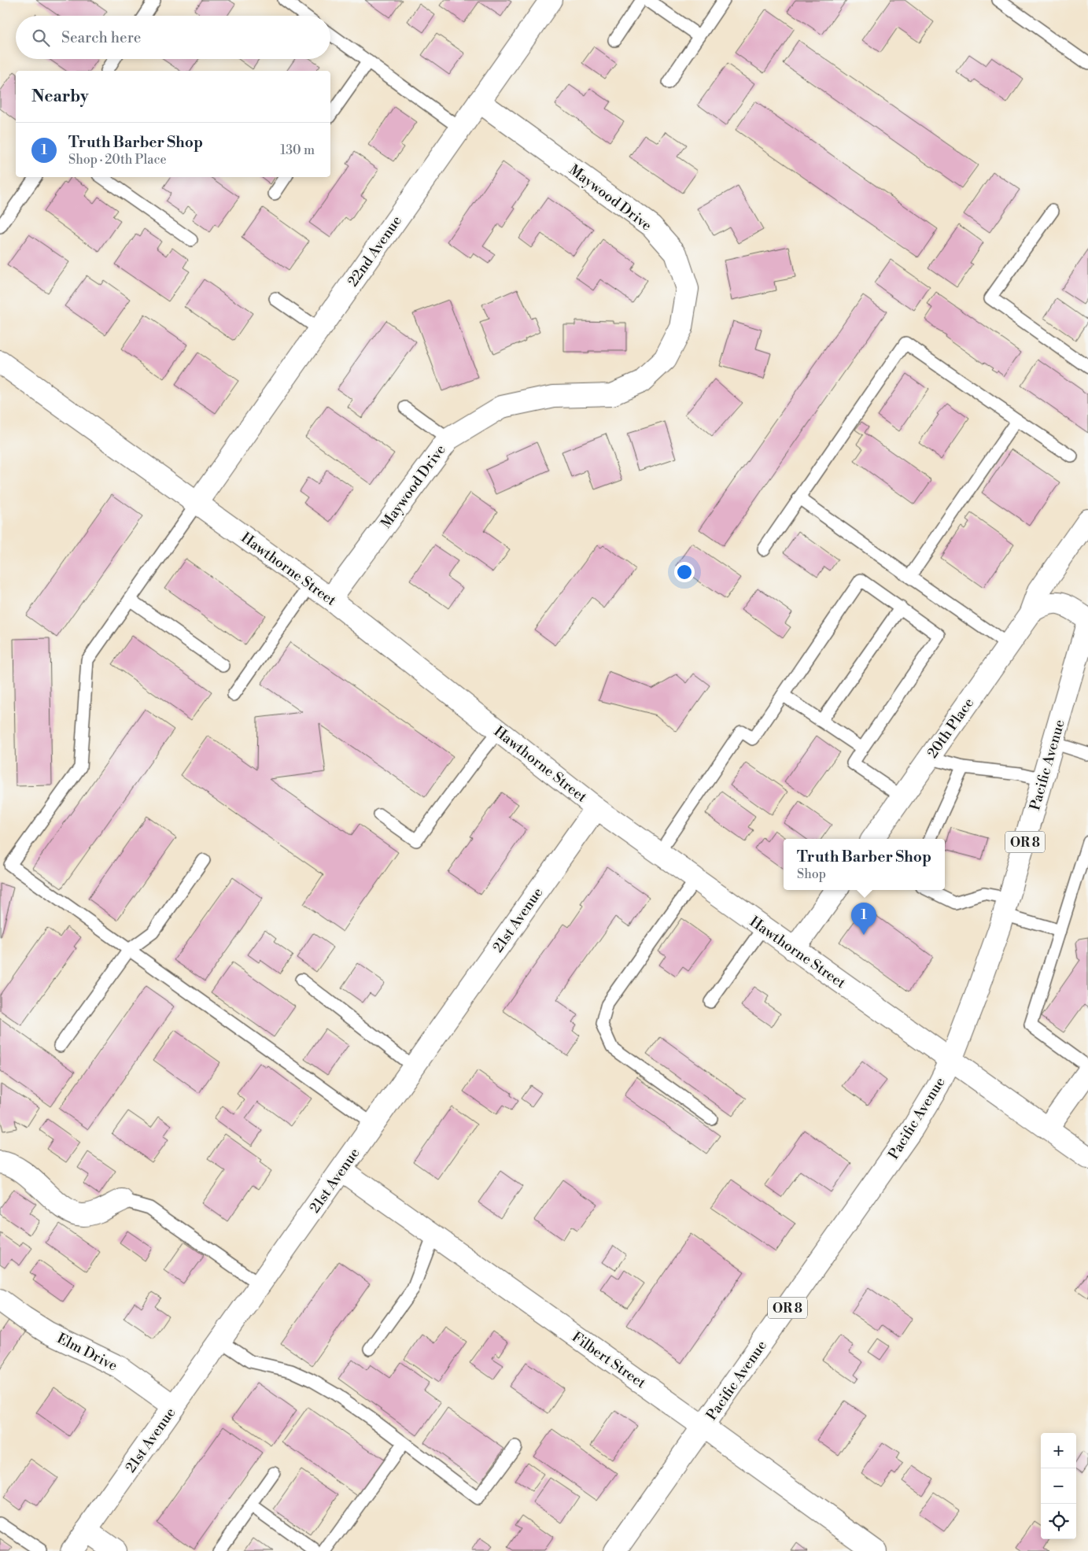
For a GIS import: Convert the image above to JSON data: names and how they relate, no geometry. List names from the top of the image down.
{
  "streets": {
    "street": [
      "Maywood Drive",
      "22nd Avenue",
      "Hawthorne Street",
      "20th Place",
      "Pacific Avenue",
      "OR 8",
      "21st Avenue",
      "Elm Drive",
      "Filbert Street"
    ]
  },
  "crossings": [
    ["Maywood Drive", "22nd Avenue"],
    ["Maywood Drive", "Hawthorne Street"],
    ["22nd Avenue", "Hawthorne Street"],
    ["Hawthorne Street", "Pacific Avenue"],
    ["Hawthorne Street", "21st Avenue"],
    ["20th Place", "Pacific Avenue"],
    ["Pacific Avenue", "Filbert Street"],
    ["21st Avenue", "Elm Drive"],
    ["21st Avenue", "Filbert Street"]
  ],
  "page": {
    "search": "Search here",
    "heading": "Nearby",
    "list": [
      {
        "mark": "1",
        "name": "Truth Barber Shop",
        "note": "Shop · 20th Place",
        "value": "130 m"
      }
    ],
    "popup": ["Truth Barber Shop", "Shop"],
    "pins": "1",
    "map_buttons": ["+", "−"]
  }
}
